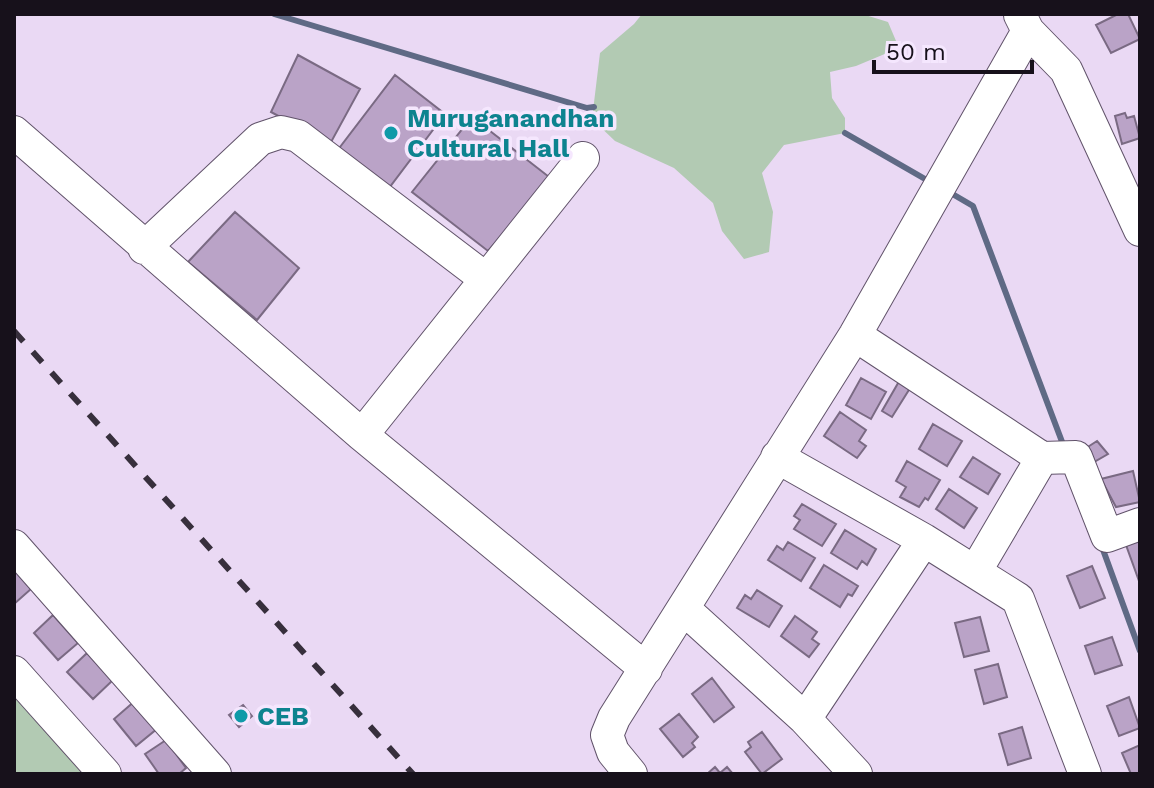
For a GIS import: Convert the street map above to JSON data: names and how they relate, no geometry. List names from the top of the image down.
{
  "places": ["Muruganandhan Cultural Hall", "CEB"],
  "scale_bar": "50 m"
}
